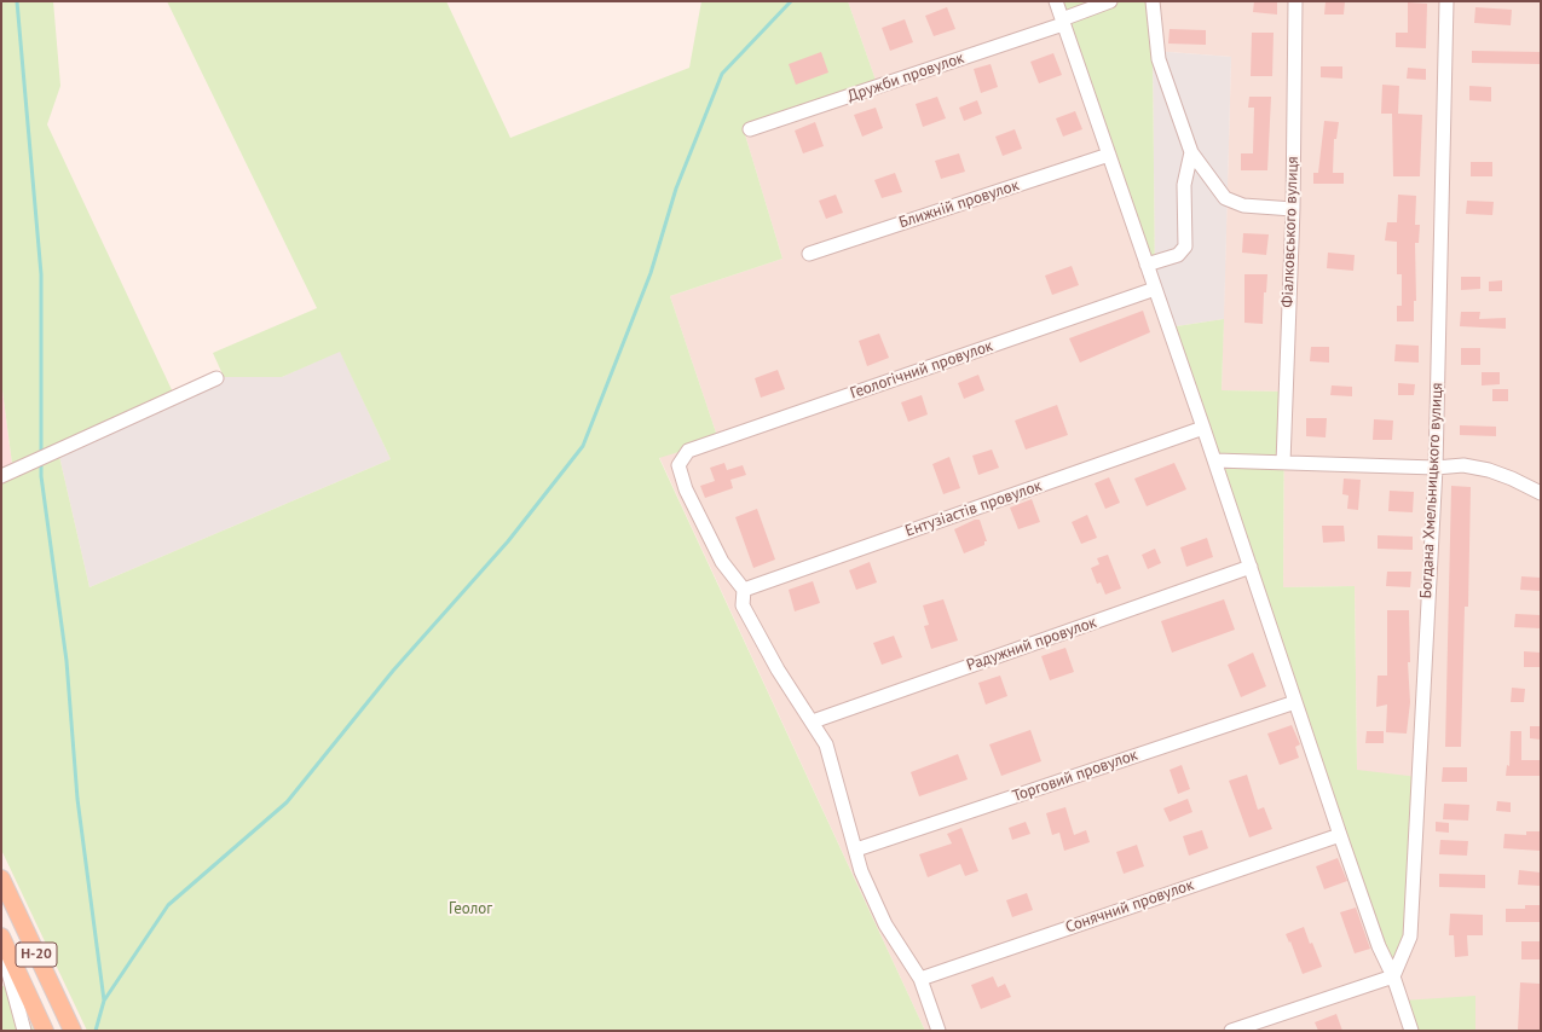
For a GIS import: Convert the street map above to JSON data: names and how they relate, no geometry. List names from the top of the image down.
{
  "streets": {
    "main road": ["Н-20"],
    "street": [
      "Дружби провулок",
      "Ближній провулок",
      "Фіалковського вулиця",
      "Геологічний провулок",
      "Богдана Хмельницького вулиця",
      "Ентузіастів провулок",
      "Радужний провулок",
      "Торговий провулок",
      "Сонячний провулок"
    ]
  },
  "crossings": [
    ["Геологічний провулок", "Ентузіастів провулок"]
  ],
  "parks": ["Геолог"]
}
